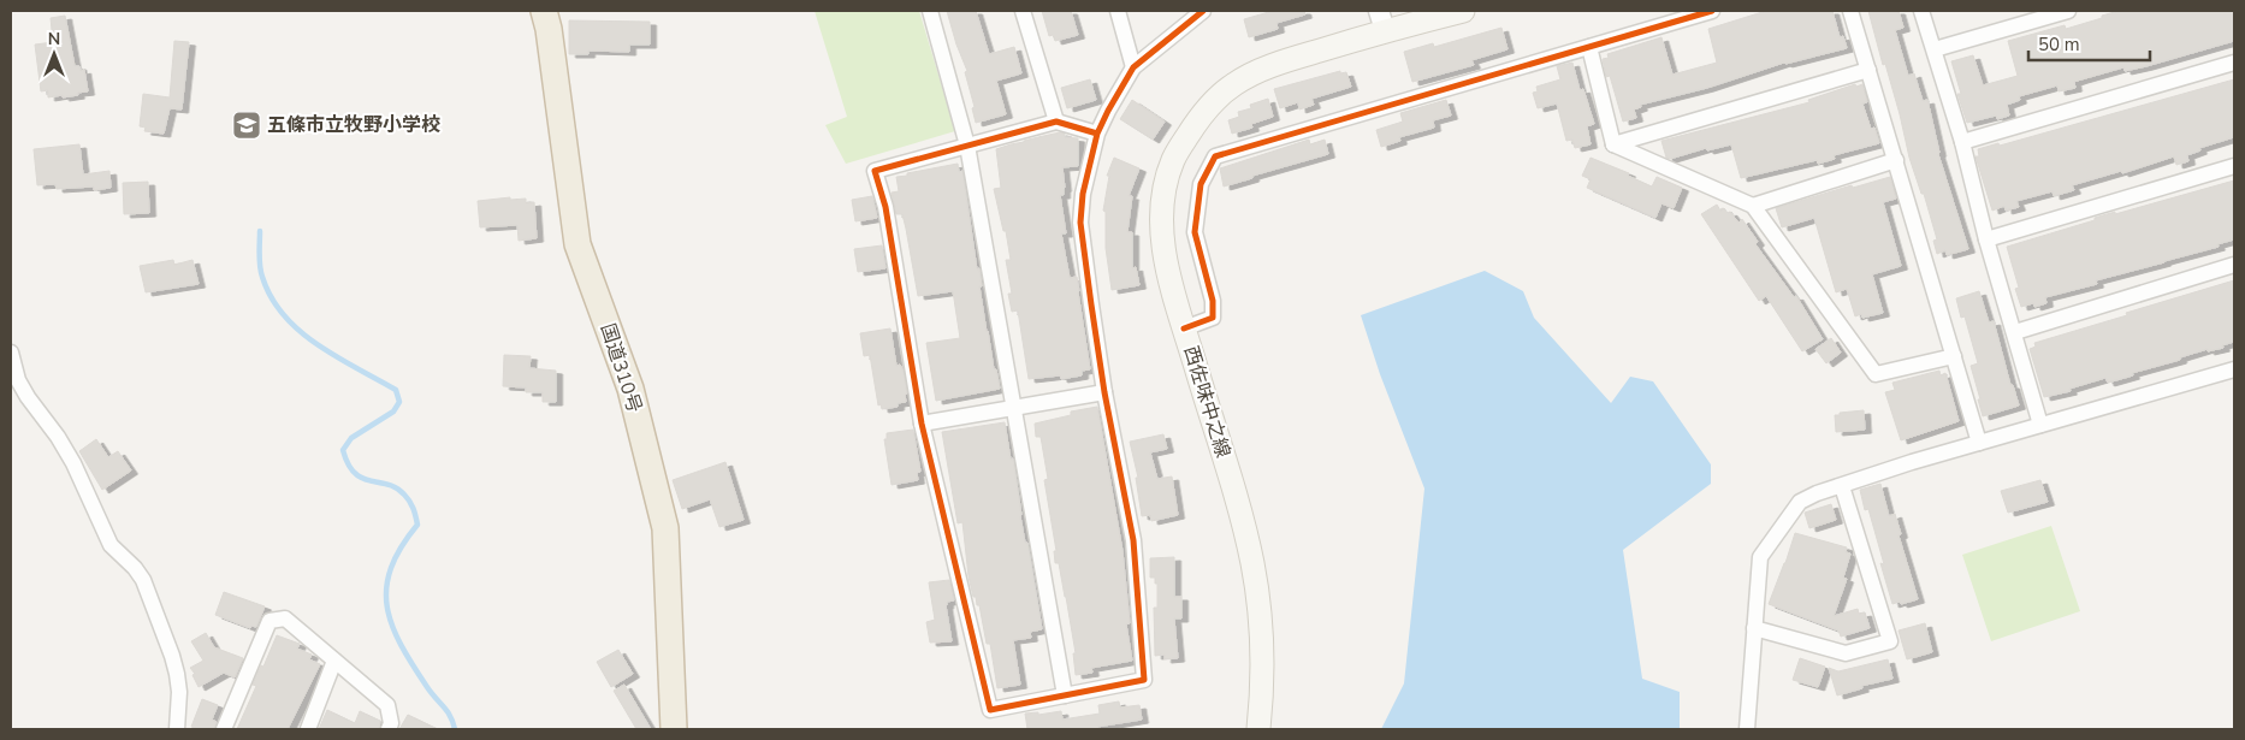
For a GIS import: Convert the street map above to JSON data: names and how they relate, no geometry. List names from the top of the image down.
{
  "streets": {
    "highway": ["国道310号"],
    "main road": ["西佐味中之線"]
  },
  "places": {
    "school or university": ["五條市立牧野小学校"]
  },
  "scale_bar": "50 m",
  "north": "top"
}
